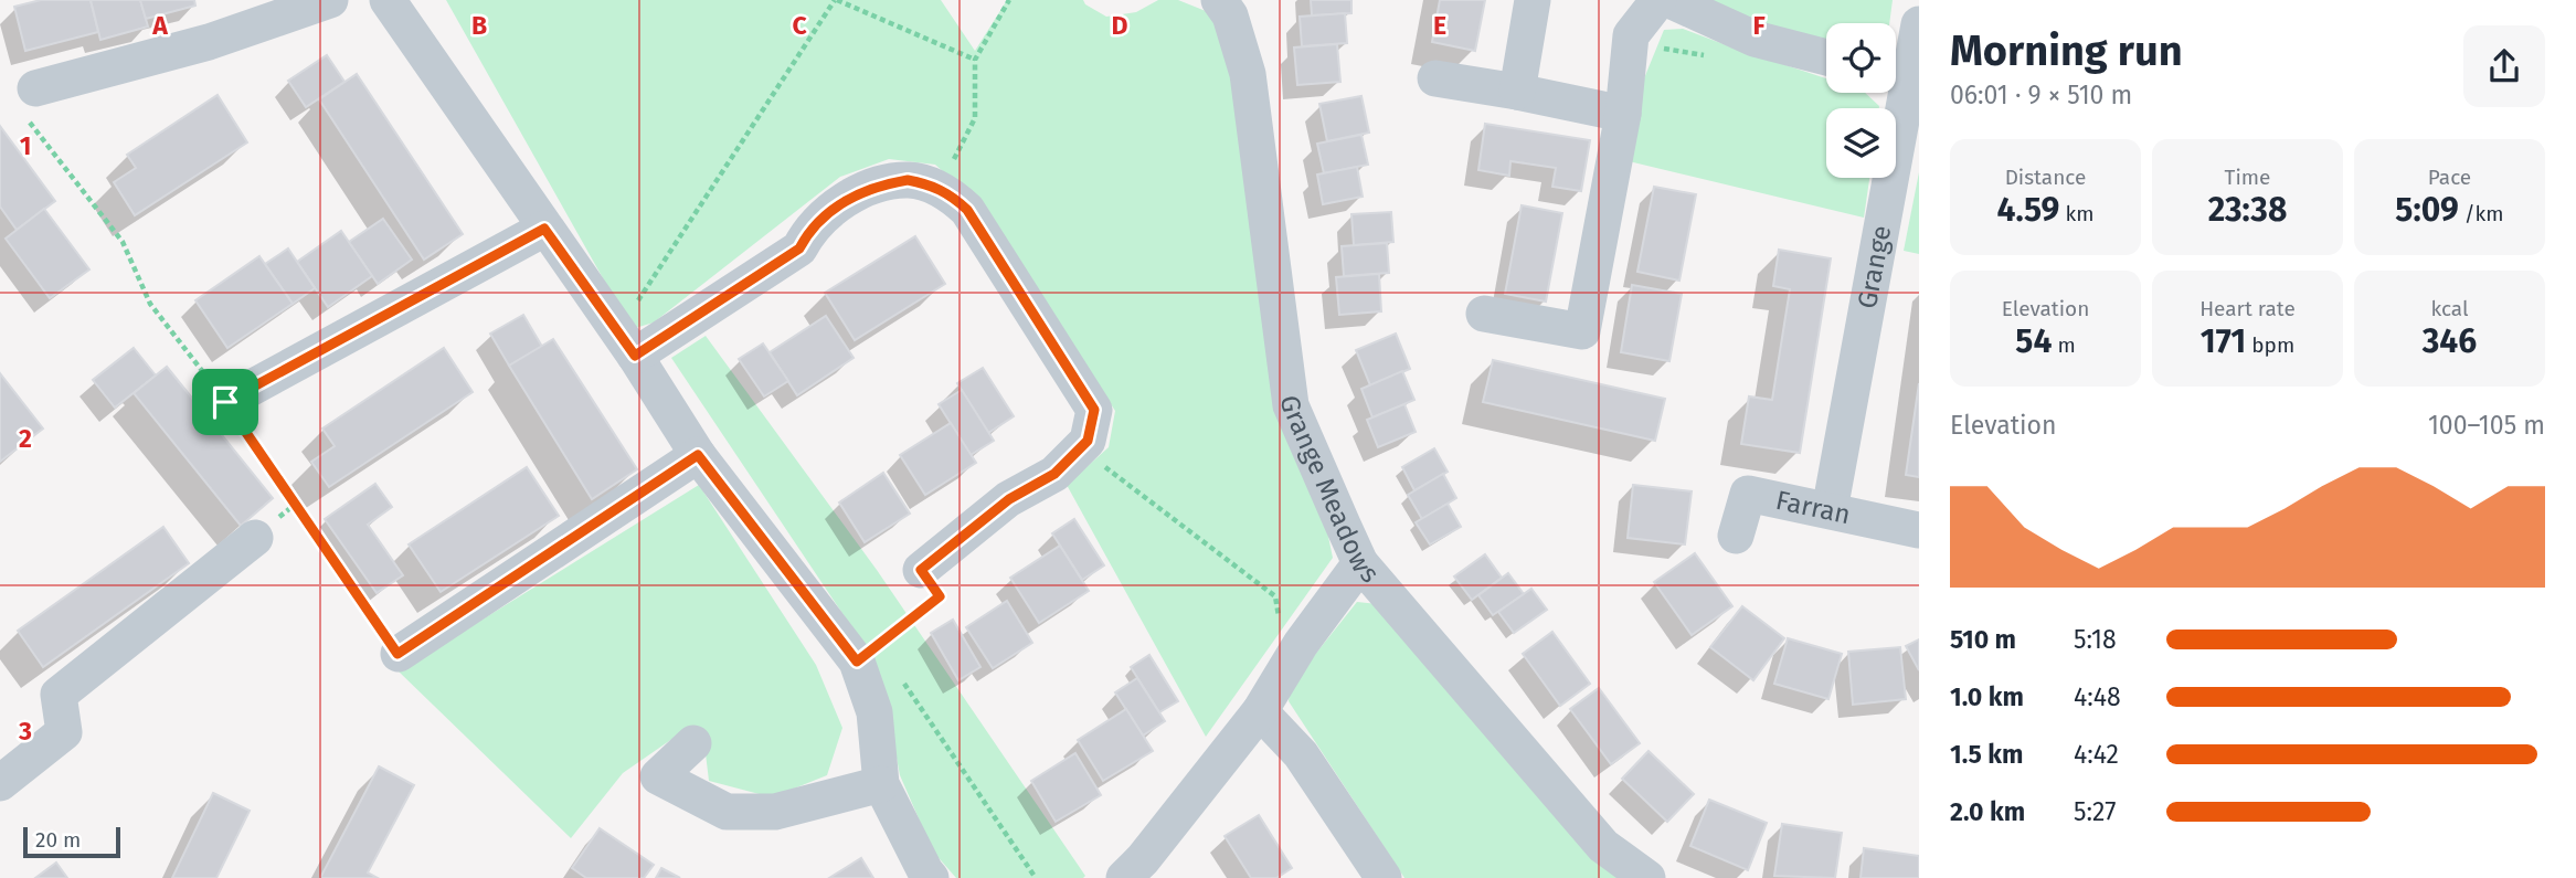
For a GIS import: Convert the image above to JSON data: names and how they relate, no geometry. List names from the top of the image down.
{
  "streets": {
    "street": ["Grange", "Grange Meadows", "Farran"]
  },
  "crossings": [
    ["Grange", "Farran"]
  ],
  "scale_bar": "20 m",
  "page": {
    "heading": ["Morning run", "06:01 · 9 × 510 m"],
    "stats": [
      ["Distance", "4.59 km"],
      ["Time", "23:38"],
      ["Pace", "5:09 /km"],
      ["Elevation", "54 m"],
      ["Heart rate", "171 bpm"],
      ["kcal", "346"]
    ],
    "chart": ["Elevation", "100–105 m"],
    "list": [
      {
        "name": "510 m",
        "note": "5:18"
      },
      {
        "name": "1.0 km",
        "note": "4:48"
      },
      {
        "name": "1.5 km",
        "note": "4:42"
      },
      {
        "name": "2.0 km",
        "note": "5:27"
      }
    ],
    "scale": "20 m"
  },
  "grid": {
    "columns": [
      "A",
      "B",
      "C",
      "D",
      "E",
      "F"
    ],
    "rows": ["1", "2", "3"]
  }
}
